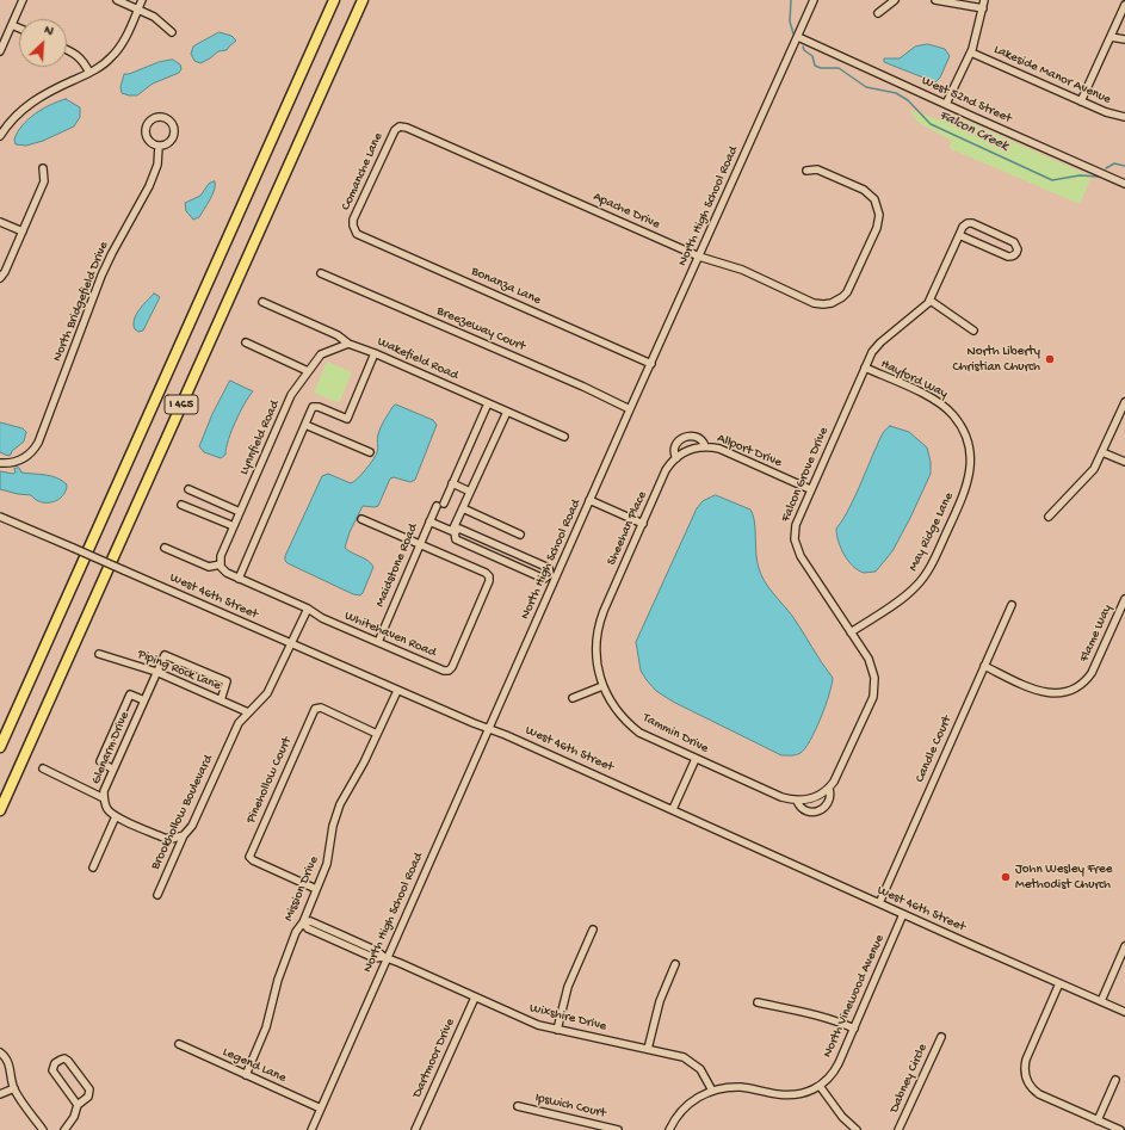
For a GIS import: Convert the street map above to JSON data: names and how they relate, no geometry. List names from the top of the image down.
{
  "streets": {
    "highway": ["I 465"],
    "street": [
      "Lakeside Manor Avenue",
      "West 52nd Street",
      "Comanche Lane",
      "North High School Road",
      "Apache Drive",
      "Bonanza Lane",
      "North Bridgefield Drive",
      "Breezeway Court",
      "Wakefield Road",
      "Hayford Way",
      "Lynnfield Road",
      "Allport Drive",
      "Falcon Grove Drive",
      "Sheehan Place",
      "May Ridge Lane",
      "Maidstone Road",
      "West 46th Street",
      "Flame Way",
      "Whitehaven Road",
      "Piping Rock Lane",
      "Tammin Drive",
      "Glenarm Drive",
      "Candle Court",
      "Pinehollow Court",
      "Brookhollow Boulevard",
      "Mission Drive",
      "North Vinewood Avenue",
      "Wixshire Drive",
      "Dartmoor Drive",
      "Legend Lane",
      "Dabney Circle",
      "Ipswich Court"
    ]
  },
  "crossings": [
    ["West 52nd Street", "North High School Road"],
    ["Comanche Lane", "Apache Drive"],
    ["Comanche Lane", "Bonanza Lane"],
    ["North High School Road", "Apache Drive"],
    ["North High School Road", "Bonanza Lane"],
    ["North High School Road", "Breezeway Court"],
    ["North High School Road", "Maidstone Road"],
    ["North High School Road", "West 46th Street"],
    ["North High School Road", "Wixshire Drive"],
    ["North High School Road", "Legend Lane"],
    ["Wakefield Road", "Lynnfield Road"],
    ["Hayford Way", "Falcon Grove Drive"],
    ["Hayford Way", "May Ridge Lane"],
    ["Lynnfield Road", "Whitehaven Road"],
    ["Allport Drive", "Falcon Grove Drive"],
    ["Allport Drive", "Sheehan Place"],
    ["Falcon Grove Drive", "May Ridge Lane"],
    ["Falcon Grove Drive", "Tammin Drive"],
    ["Sheehan Place", "Tammin Drive"],
    ["Maidstone Road", "Whitehaven Road"],
    ["West 46th Street", "Candle Court"],
    ["West 46th Street", "Brookhollow Boulevard"],
    ["West 46th Street", "Mission Drive"],
    ["West 46th Street", "North Vinewood Avenue"],
    ["Flame Way", "Candle Court"],
    ["Piping Rock Lane", "Glenarm Drive"],
    ["Piping Rock Lane", "Brookhollow Boulevard"],
    ["Pinehollow Court", "Mission Drive"],
    ["Mission Drive", "Wixshire Drive"],
    ["Mission Drive", "Legend Lane"],
    ["North Vinewood Avenue", "Wixshire Drive"],
    ["Wixshire Drive", "Dartmoor Drive"]
  ],
  "water": ["Falcon Creek"],
  "places": ["North Liberty Christian Church", "John Wesley Free Methodist Church"],
  "north": "top right"
}
